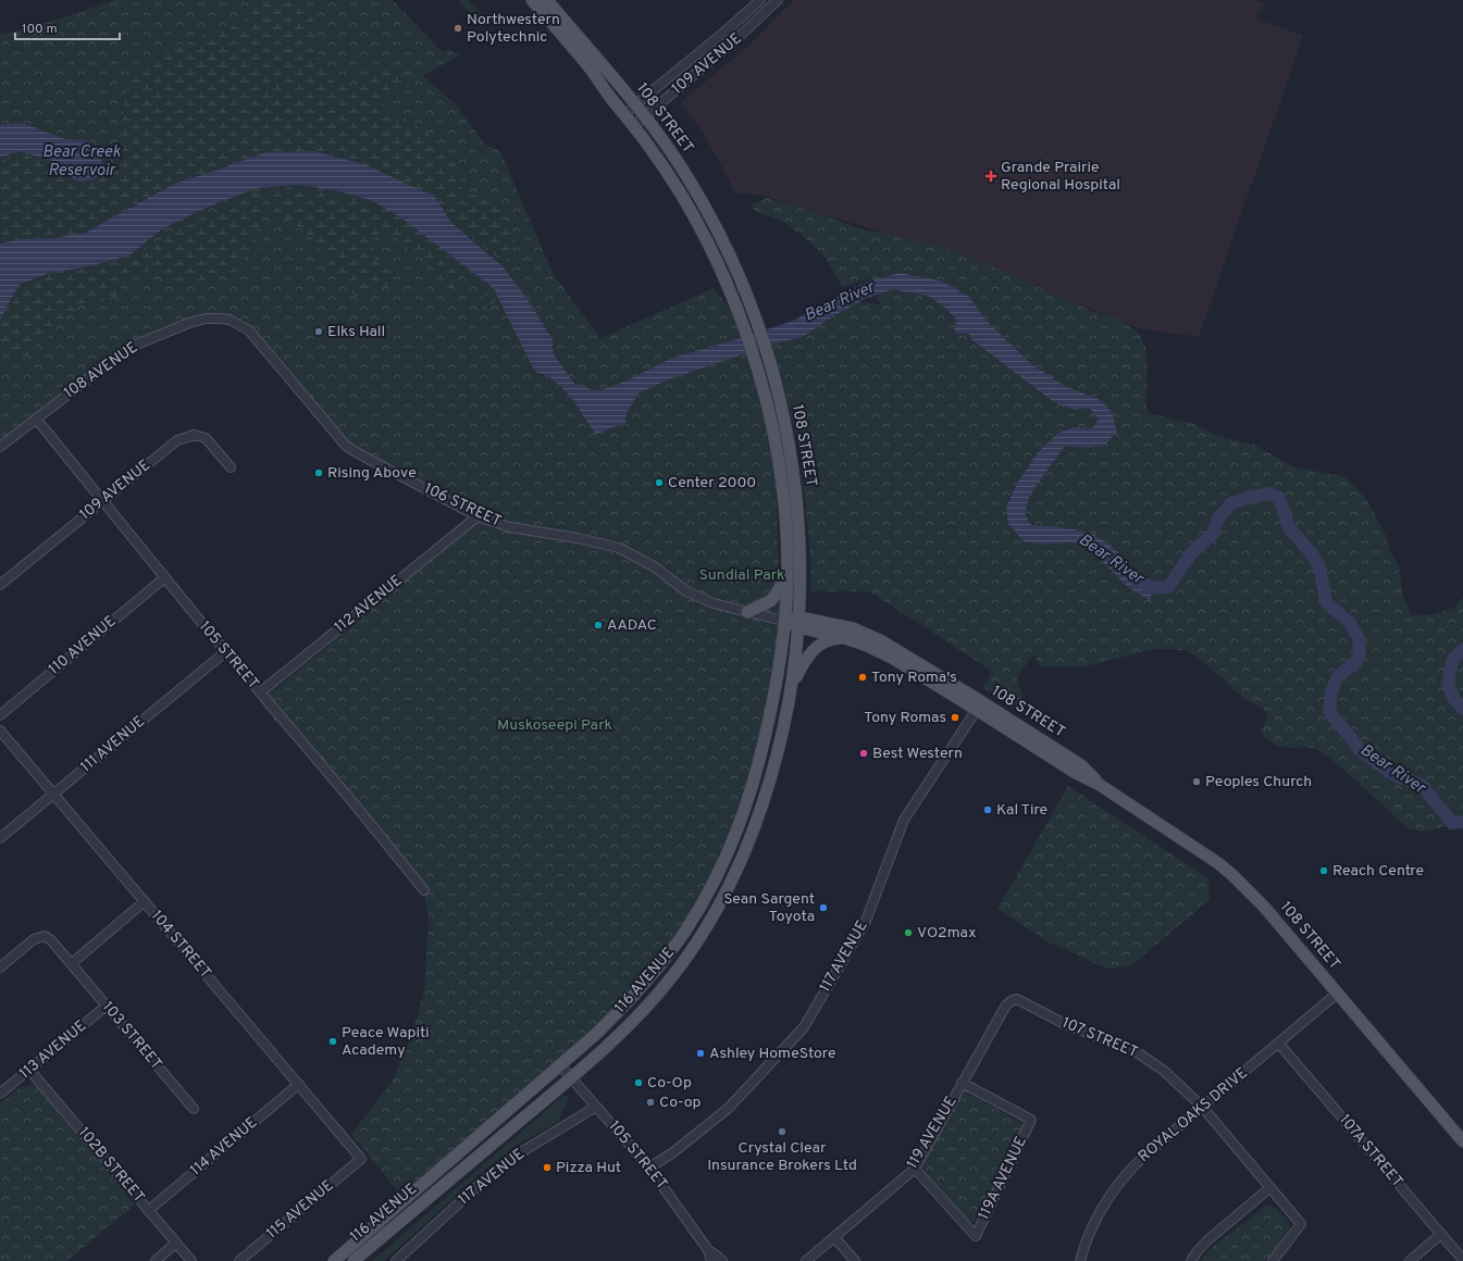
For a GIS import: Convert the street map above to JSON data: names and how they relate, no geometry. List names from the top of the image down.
{
  "streets": {
    "main road": ["108 STREET", "116 AVENUE"],
    "street": [
      "109 AVENUE",
      "108 AVENUE",
      "106 STREET",
      "112 AVENUE",
      "110 AVENUE",
      "105 STREET",
      "111 AVENUE",
      "104 STREET",
      "117 AVENUE",
      "103 STREET",
      "107 STREET",
      "113 AVENUE",
      "ROYAL OAKS DRIVE",
      "119 AVENUE",
      "114 AVENUE",
      "107A STREET",
      "102B STREET",
      "119A AVENUE",
      "115 AVENUE"
    ]
  },
  "crossings": [
    ["109 AVENUE", "108 STREET"],
    ["109 AVENUE", "105 STREET"],
    ["108 STREET", "106 STREET"],
    ["108 STREET", "117 AVENUE"],
    ["108 STREET", "116 AVENUE"],
    ["108 STREET", "ROYAL OAKS DRIVE"],
    ["108 AVENUE", "106 STREET"],
    ["108 AVENUE", "105 STREET"],
    ["106 STREET", "112 AVENUE"],
    ["106 STREET", "116 AVENUE"],
    ["112 AVENUE", "105 STREET"],
    ["110 AVENUE", "105 STREET"],
    ["105 STREET", "111 AVENUE"],
    ["105 STREET", "117 AVENUE"],
    ["105 STREET", "116 AVENUE"],
    ["111 AVENUE", "104 STREET"],
    ["104 STREET", "114 AVENUE"],
    ["104 STREET", "115 AVENUE"],
    ["103 STREET", "113 AVENUE"],
    ["107 STREET", "ROYAL OAKS DRIVE"],
    ["107 STREET", "119 AVENUE"],
    ["113 AVENUE", "102B STREET"],
    ["ROYAL OAKS DRIVE", "107A STREET"],
    ["119 AVENUE", "119A AVENUE"],
    ["114 AVENUE", "102B STREET"]
  ],
  "water": ["Bear Creek Reservoir", "Bear River"],
  "parks": ["Sundial Park", "Muskoseepi Park"],
  "places": {
    "other": [
      "Northwestern Polytechnic",
      "Elks Hall",
      "Rising Above",
      "Center 2000",
      "AADAC",
      "Tony Roma's",
      "Tony Romas",
      "Best Western",
      "Peoples Church",
      "Kal Tire",
      "Reach Centre",
      "Sean Sargent Toyota",
      "VO2max",
      "Peace Wapiti Academy",
      "Ashley HomeStore",
      "Co-Op",
      "Co-op",
      "Crystal Clear Insurance Brokers Ltd",
      "Pizza Hut"
    ],
    "health": ["Grande Prairie Regional Hospital"]
  },
  "scale_bar": "100 m"
}
